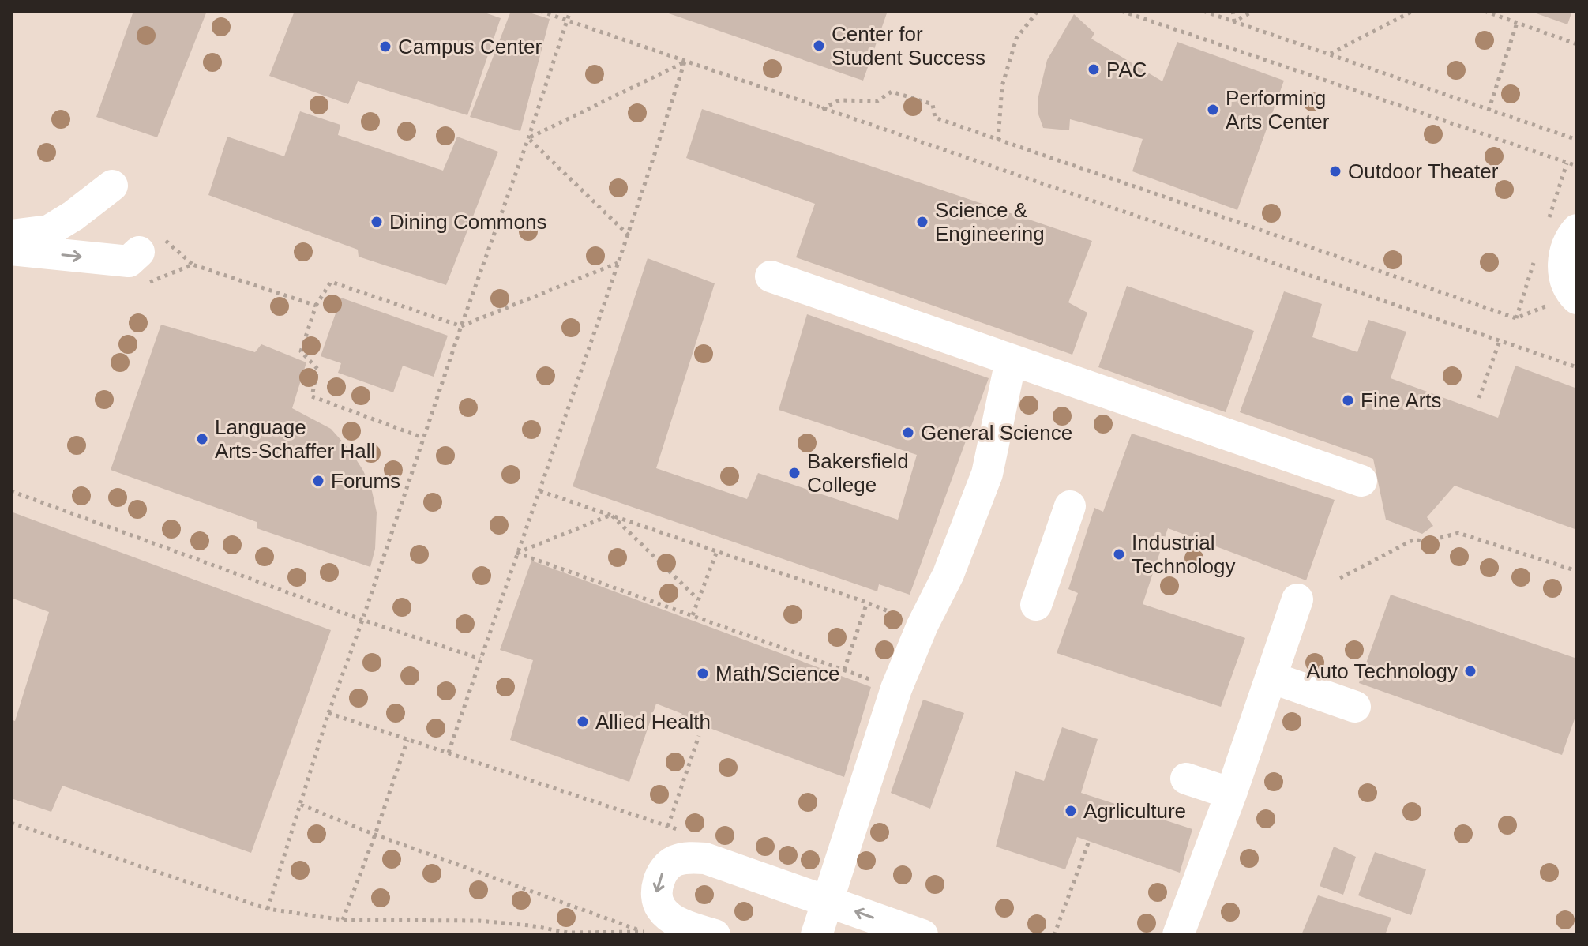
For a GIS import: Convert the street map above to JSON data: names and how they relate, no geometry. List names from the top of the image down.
{
  "places": [
    "Center for Student Success",
    "Campus Center",
    "PAC",
    "Performing Arts Center",
    "Outdoor Theater",
    "Dining Commons",
    "Science & Engineering",
    "Fine Arts",
    "General Science",
    "Language Arts-Schaffer Hall",
    "Bakersfield College",
    "Forums",
    "Industrial Technology",
    "Auto Technology",
    "Math/Science",
    "Allied Health",
    "Agrliculture"
  ]
}
